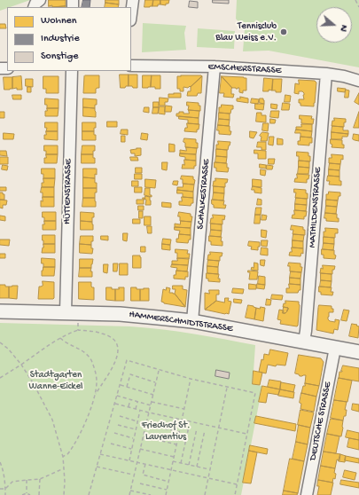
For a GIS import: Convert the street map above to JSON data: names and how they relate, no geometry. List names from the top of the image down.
{
  "streets": {
    "main road": ["HAMMERSCHMIDTSTRASSE"],
    "street": [
      "EMSCHERSTRASSE",
      "HÜTTENSTRASSE",
      "SCHALKESTRASSE",
      "MATHILDENSTRASSE",
      "DEUTSCHE STRASSE"
    ]
  },
  "crossings": [
    ["EMSCHERSTRASSE", "SCHALKESTRASSE"],
    ["EMSCHERSTRASSE", "MATHILDENSTRASSE"],
    ["HÜTTENSTRASSE", "HAMMERSCHMIDTSTRASSE"],
    ["SCHALKESTRASSE", "HAMMERSCHMIDTSTRASSE"],
    ["MATHILDENSTRASSE", "HAMMERSCHMIDTSTRASSE"],
    ["HAMMERSCHMIDTSTRASSE", "DEUTSCHE STRASSE"]
  ],
  "parks": ["Stadtgarten Wanne-Eickel", "Friedhof St. Laurentius"],
  "places": ["Tennisclub Blau Weiss e.V."],
  "legend": ["Wohnen", "Industrie", "Sonstige"],
  "north": "right"
}
